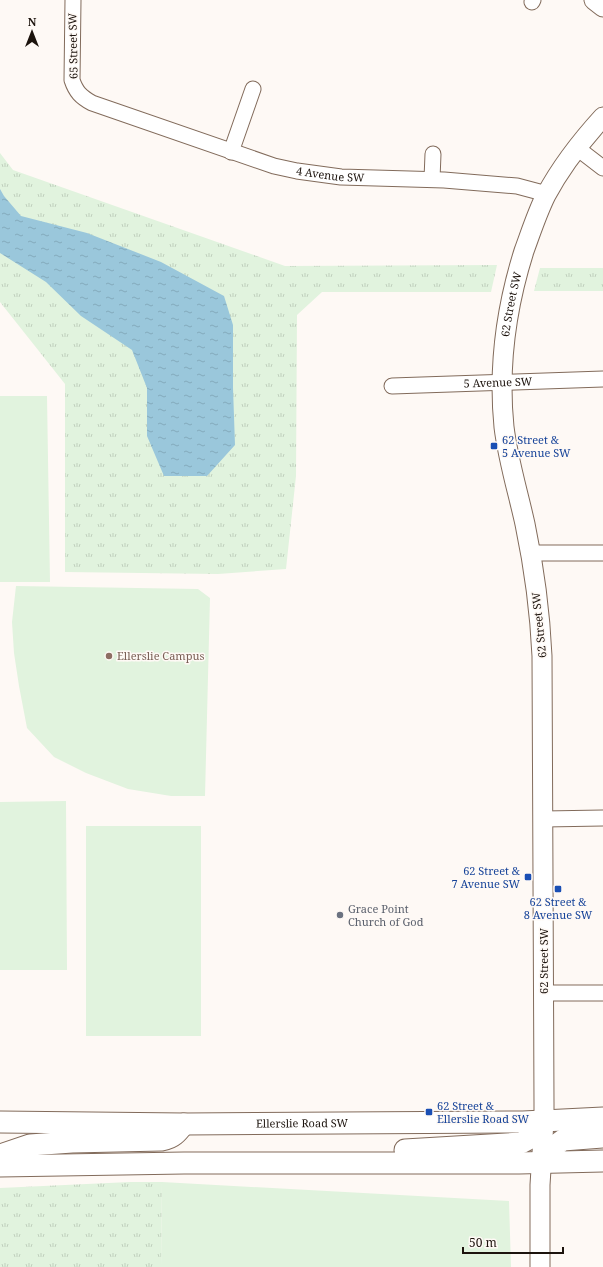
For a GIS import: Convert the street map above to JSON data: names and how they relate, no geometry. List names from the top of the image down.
{
  "streets": {
    "main road": ["Ellerslie Road SW"],
    "street": [
      "65 Street SW",
      "4 Avenue SW",
      "62 Street SW",
      "5 Avenue SW"
    ]
  },
  "crossings": [
    ["65 Street SW", "4 Avenue SW"],
    ["4 Avenue SW", "62 Street SW"],
    ["62 Street SW", "5 Avenue SW"],
    ["62 Street SW", "Ellerslie Road SW"]
  ],
  "places": {
    "transit": [
      "62 Street & 5 Avenue SW",
      "62 Street & 7 Avenue SW",
      "62 Street & 8 Avenue SW",
      "62 Street & Ellerslie Road SW"
    ],
    "other": ["Ellerslie Campus", "Grace Point Church of God"]
  },
  "scale_bar": "50 m",
  "north": "top"
}
